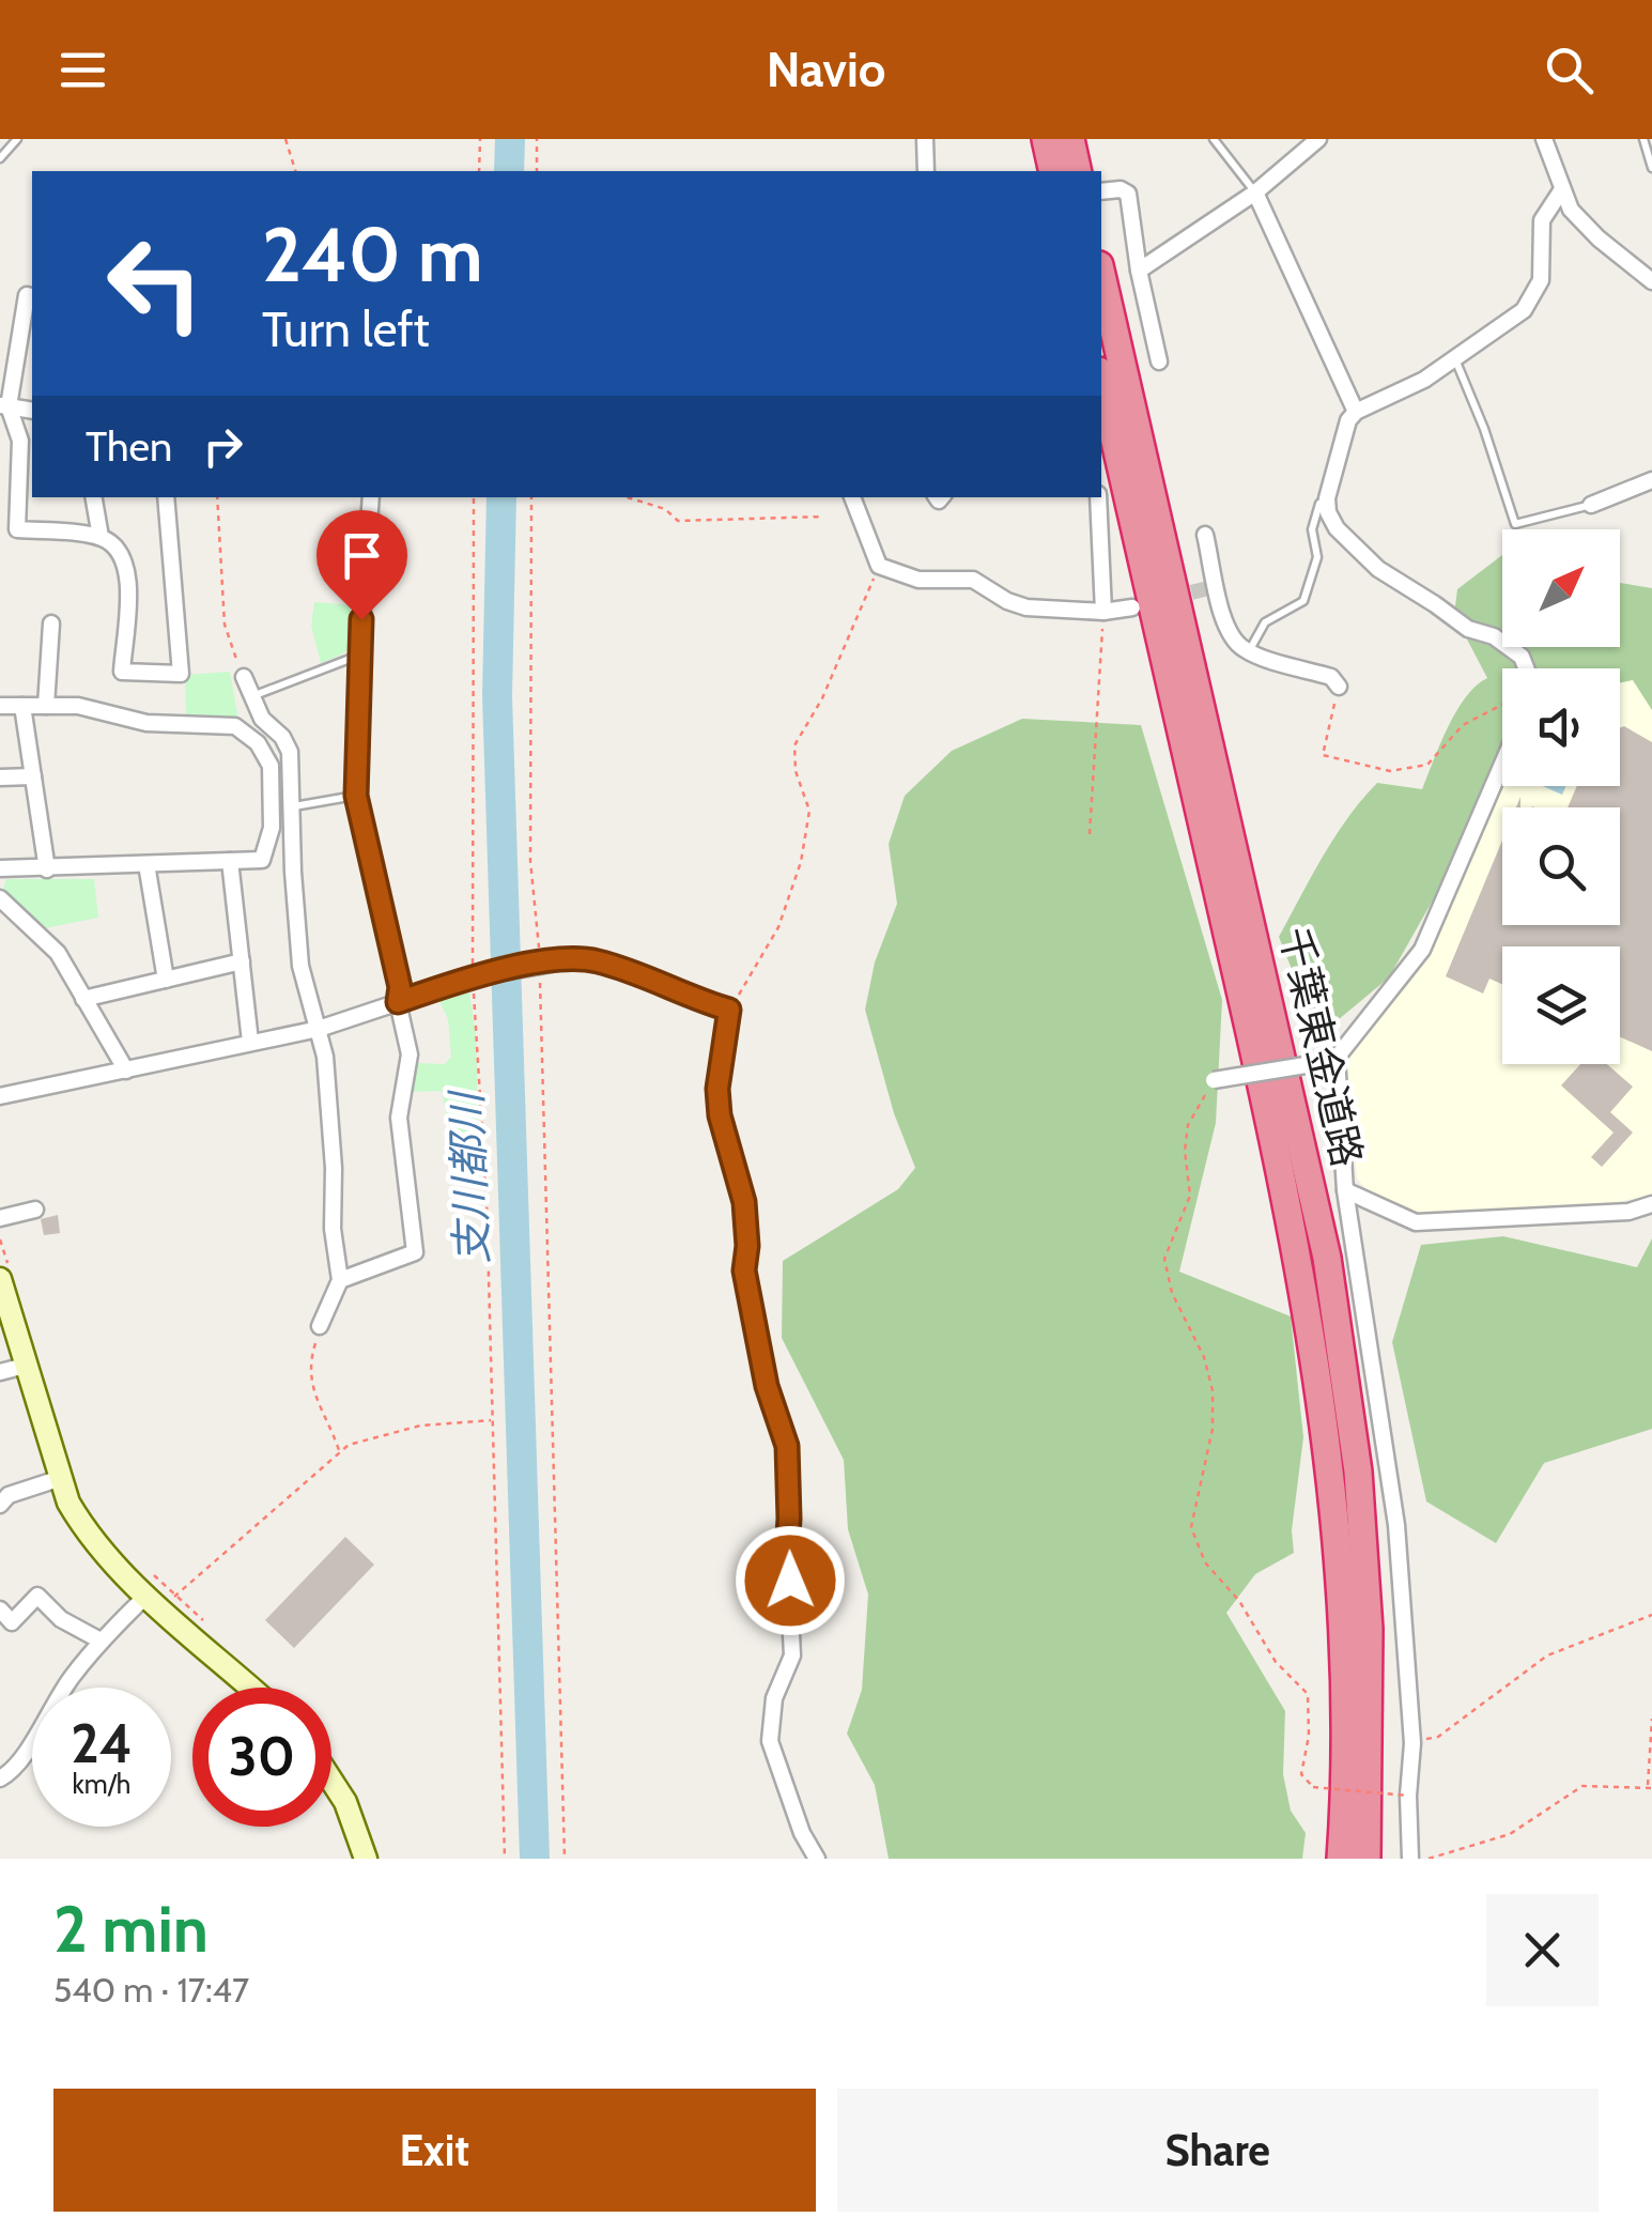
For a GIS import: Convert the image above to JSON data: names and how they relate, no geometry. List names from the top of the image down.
{
  "streets": {
    "highway": ["千葉東金道路"]
  },
  "water": ["支川都川"],
  "north": "top right",
  "page": {
    "header": "Navio",
    "turn": ["240 m", "Turn left"],
    "then": "Then",
    "speed": "24 km/h",
    "limit": "30",
    "heading": ["2 min", "540 m · 17:47"],
    "buttons": ["Exit", "Share"]
  }
}
